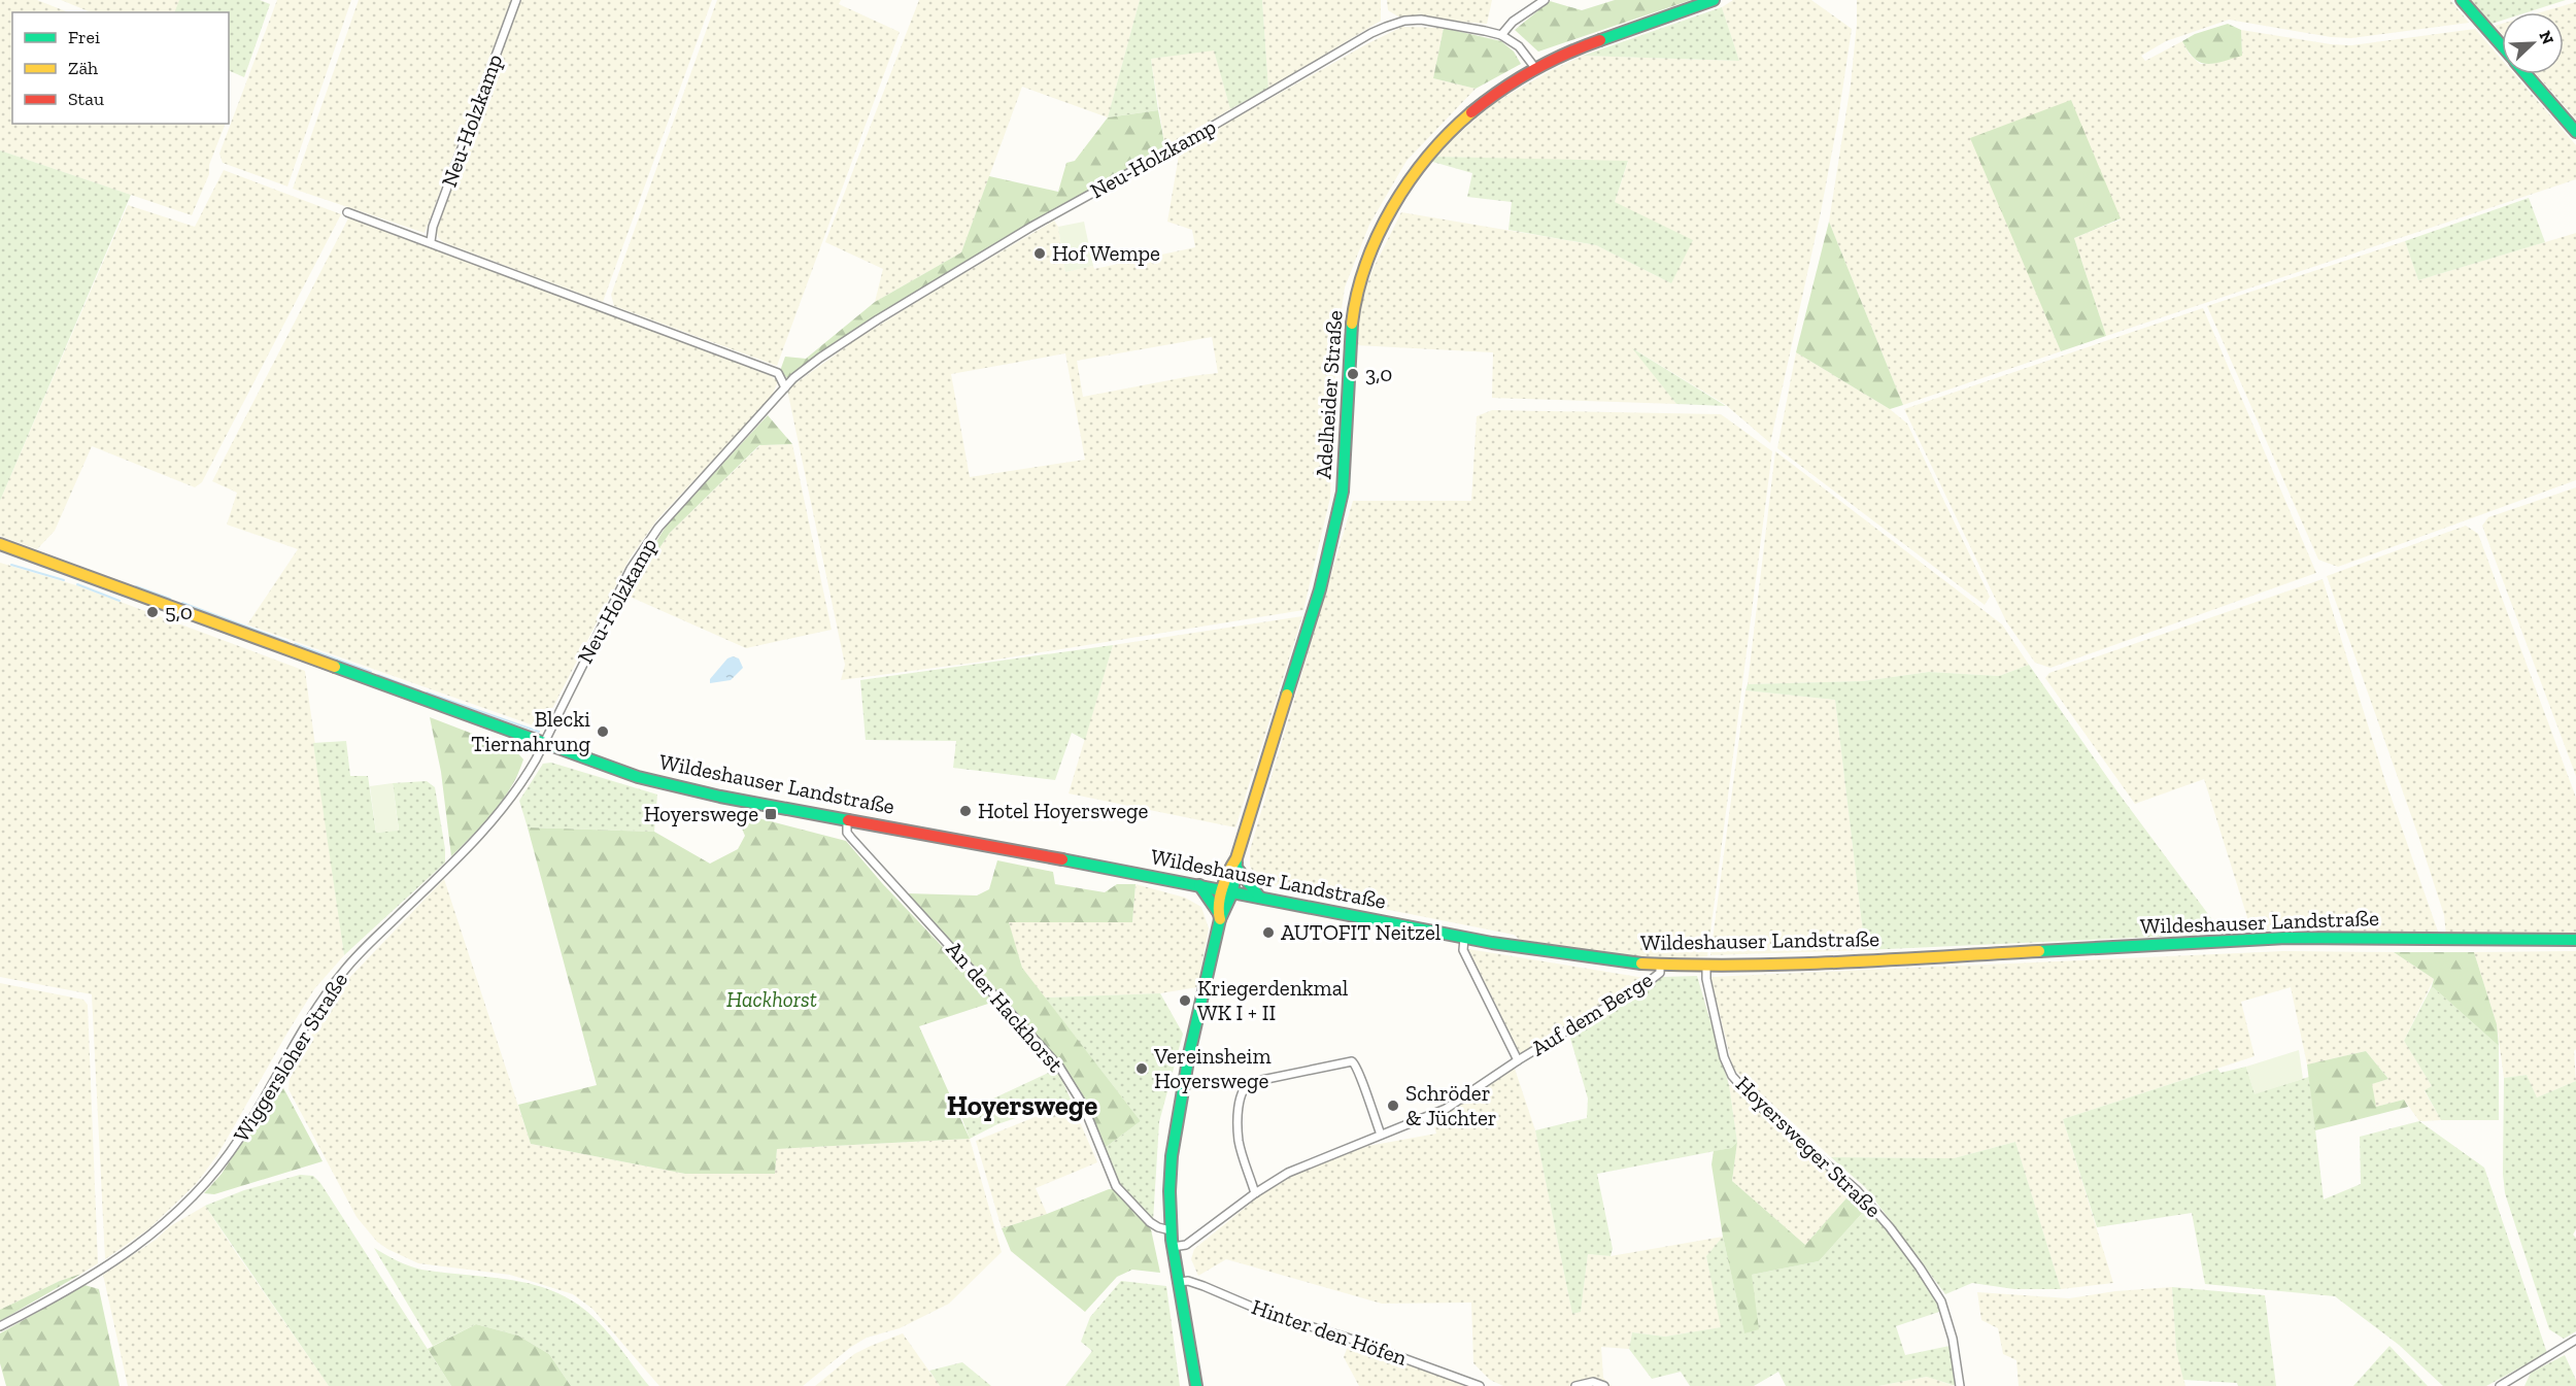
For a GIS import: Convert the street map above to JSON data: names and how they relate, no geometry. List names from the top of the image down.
{
  "streets": {
    "main road": ["Adelheider Straße", "Wildeshauser Landstraße"],
    "street": [
      "Neu-Holzkamp",
      "An der Hackhorst",
      "Auf dem Berge",
      "Wiggersloher Straße",
      "Hoyersweger Straße",
      "Hinter den Höfen"
    ]
  },
  "crossings": [
    ["Neu-Holzkamp", "Adelheider Straße"],
    ["Neu-Holzkamp", "Wildeshauser Landstraße"],
    ["Neu-Holzkamp", "Wiggersloher Straße"],
    ["Adelheider Straße", "Wildeshauser Landstraße"],
    ["Adelheider Straße", "An der Hackhorst"],
    ["Adelheider Straße", "Auf dem Berge"],
    ["Adelheider Straße", "Hinter den Höfen"],
    ["Wildeshauser Landstraße", "An der Hackhorst"],
    ["Wildeshauser Landstraße", "Auf dem Berge"],
    ["Wildeshauser Landstraße", "Wiggersloher Straße"],
    ["Wildeshauser Landstraße", "Hoyersweger Straße"]
  ],
  "districts": ["Hoyerswege"],
  "parks": ["Hackhorst"],
  "places": {
    "other": [
      "Hof Wempe",
      "3,0",
      "5,0",
      "Blecki Tiernahrung",
      "Hotel Hoyerswege",
      "AUTOFIT Neitzel",
      "Kriegerdenkmal WK I + II",
      "Vereinsheim Hoyerswege",
      "Schröder & Jüchter"
    ],
    "transit": ["Hoyerswege"]
  },
  "legend": ["Frei", "Zäh", "Stau"],
  "north": "top right"
}
